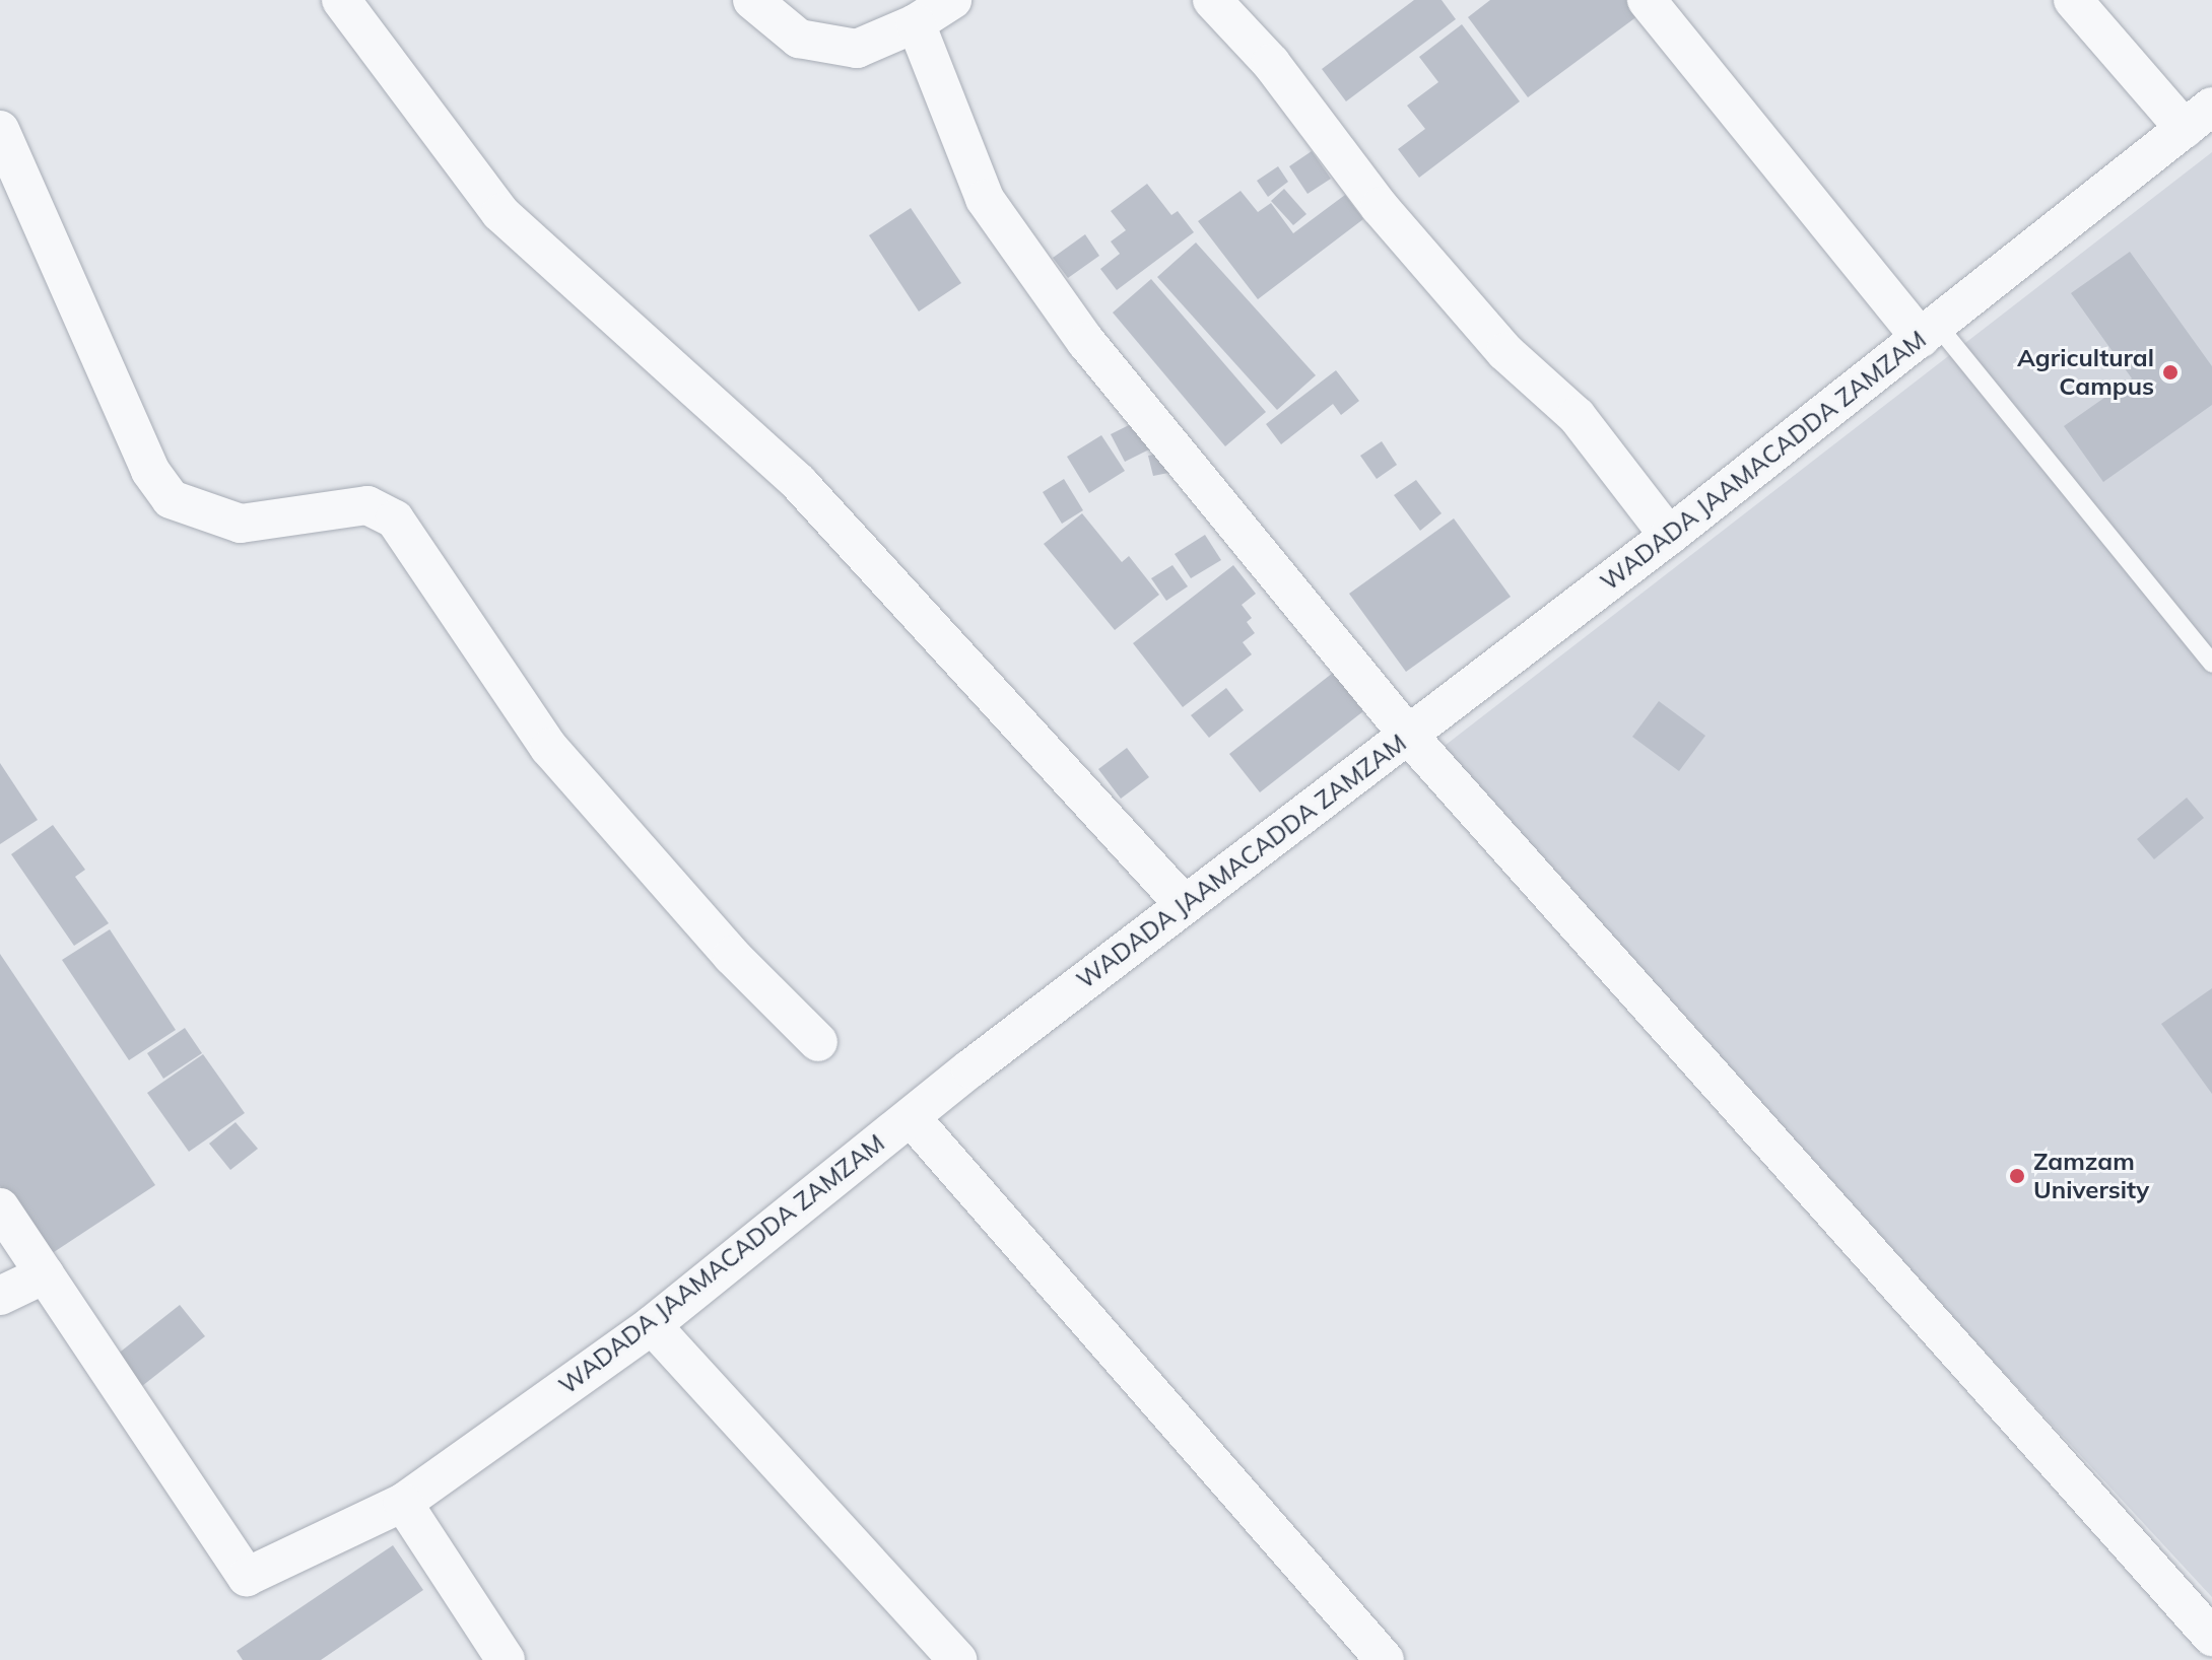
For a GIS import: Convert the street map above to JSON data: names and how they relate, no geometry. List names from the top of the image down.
{
  "streets": {
    "street": ["WADADA JAAMACADDA ZAMZAM"]
  },
  "places": ["Agricultural Campus", "Zamzam University"]
}
